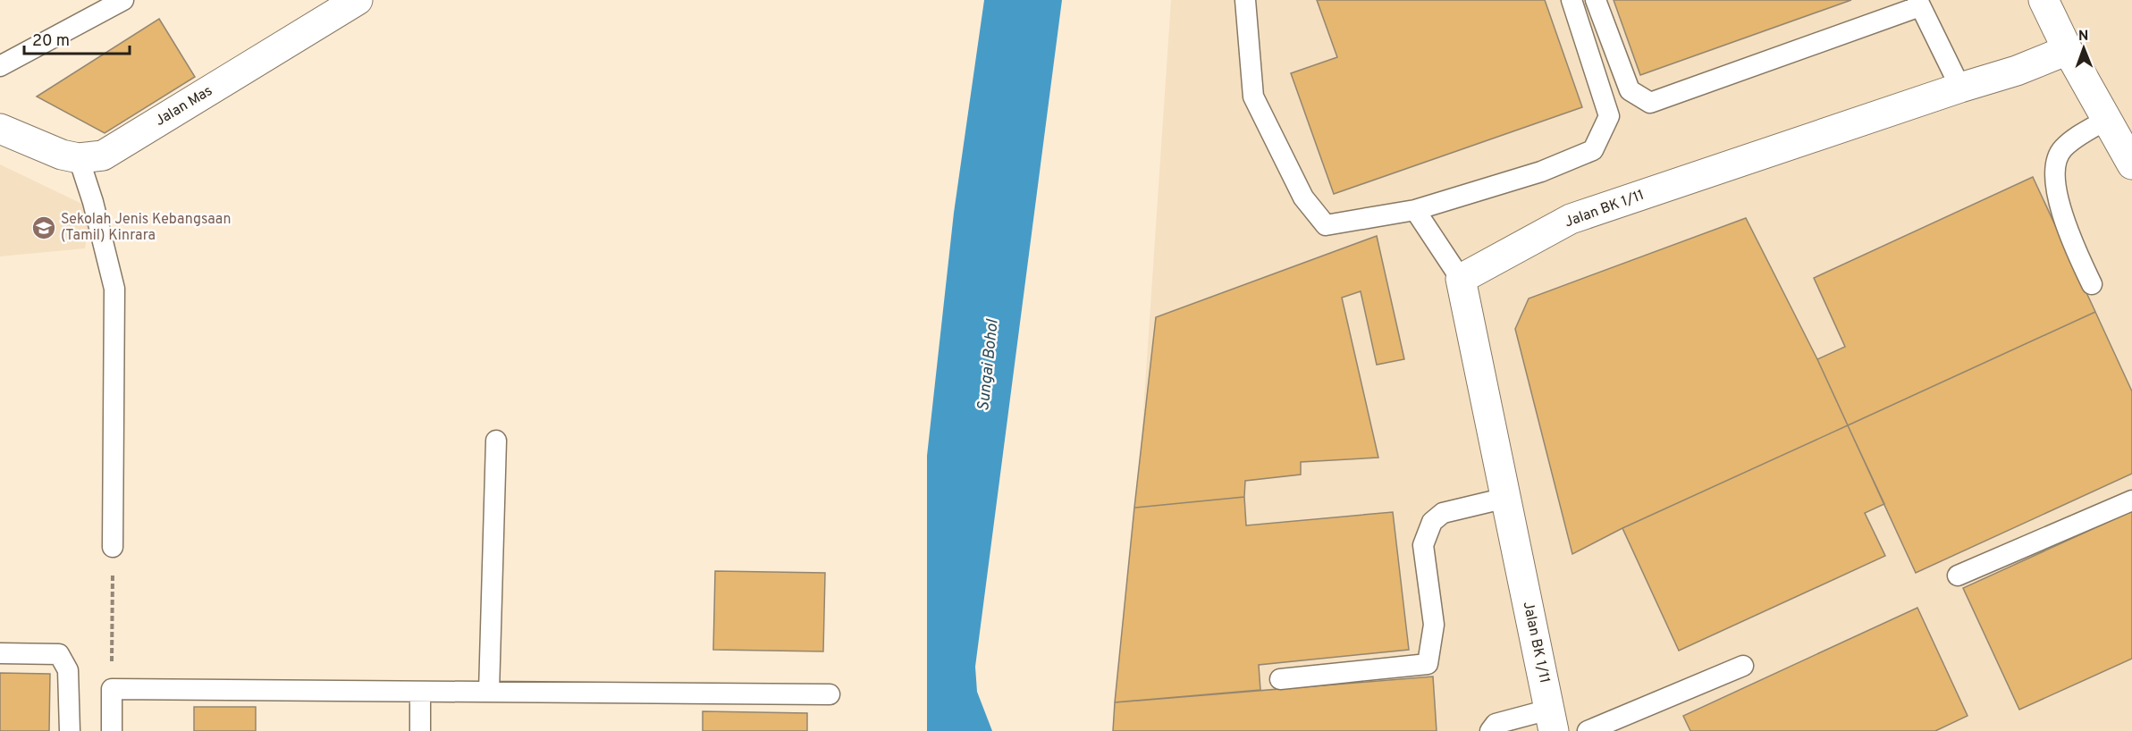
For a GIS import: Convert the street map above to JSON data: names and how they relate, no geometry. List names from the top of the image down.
{
  "streets": {
    "street": ["Jalan Mas", "Jalan BK 1/11"]
  },
  "water": ["Sungai Bohol"],
  "places": {
    "school or university": ["Sekolah Jenis Kebangsaan (Tamil) Kinrara"]
  },
  "scale_bar": "20 m",
  "north": "top"
}
